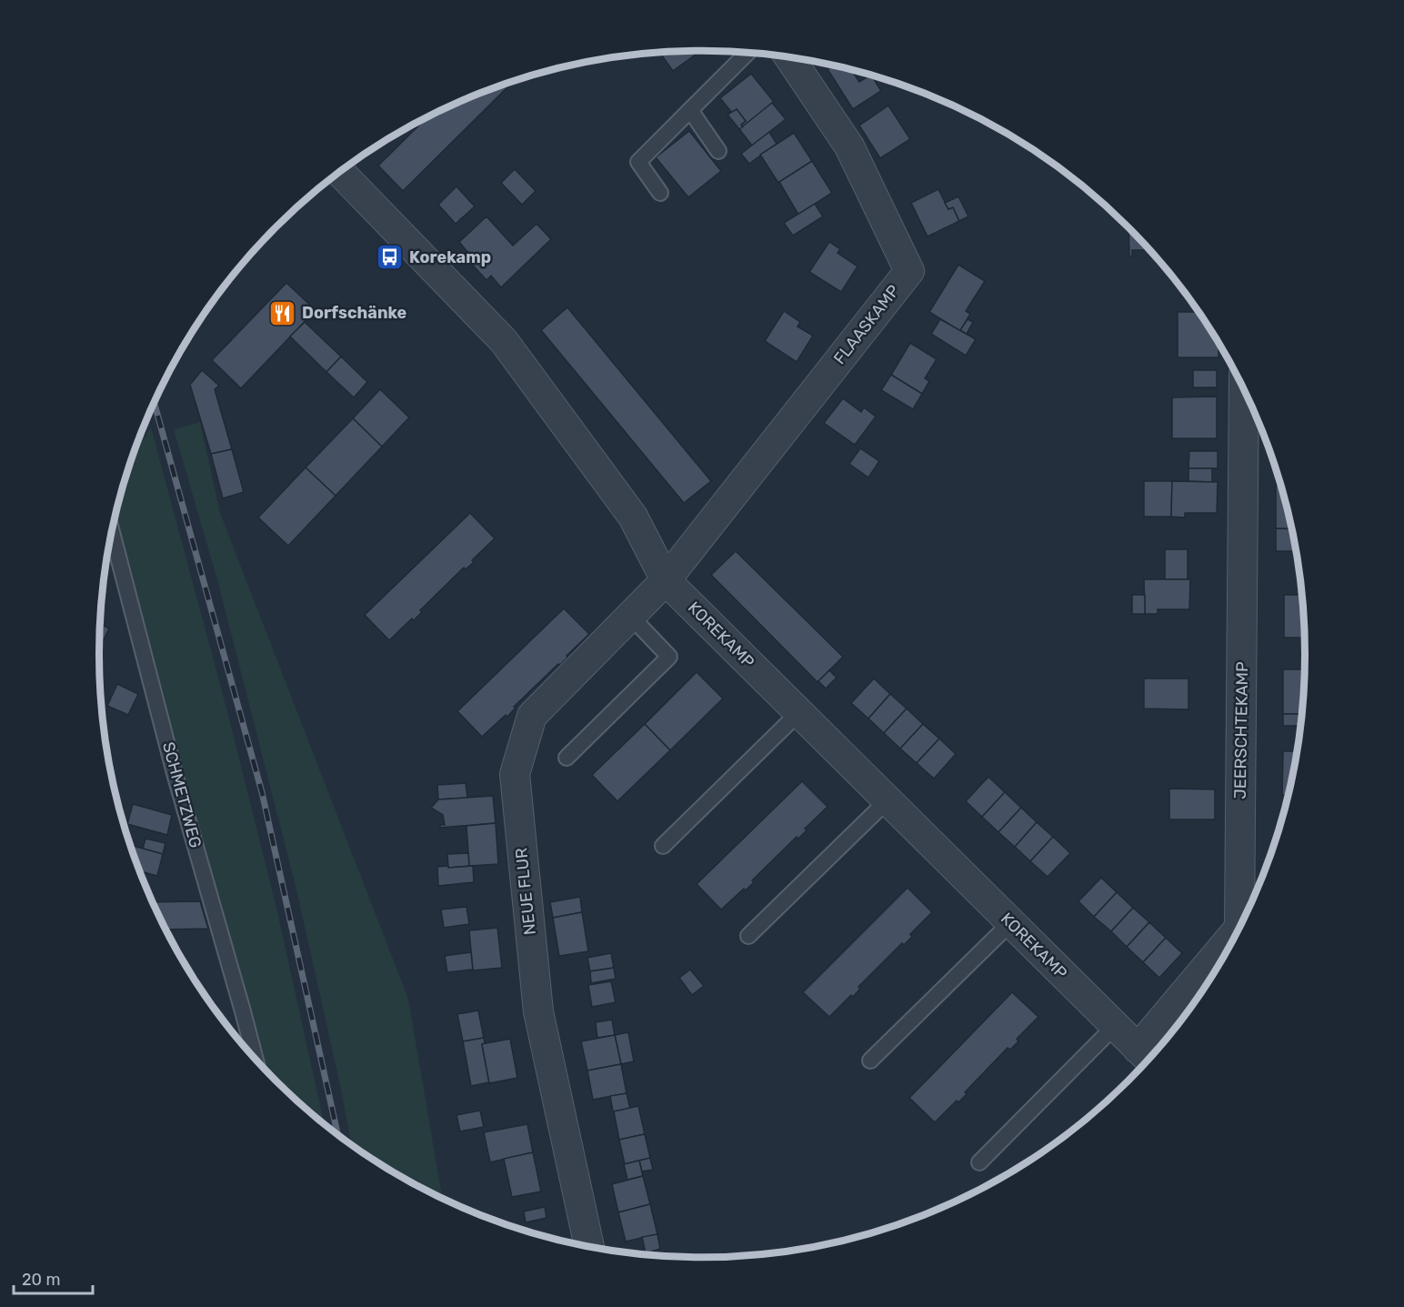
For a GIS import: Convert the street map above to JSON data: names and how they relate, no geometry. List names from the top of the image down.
{
  "streets": {
    "street": [
      "FLAASKAMP",
      "KOREKAMP",
      "JEERSCHTEKAMP",
      "NEUE FLUR"
    ],
    "lane": ["SCHMETZWEG"]
  },
  "crossings": [
    ["FLAASKAMP", "KOREKAMP"],
    ["FLAASKAMP", "NEUE FLUR"],
    ["KOREKAMP", "JEERSCHTEKAMP"],
    ["KOREKAMP", "NEUE FLUR"]
  ],
  "places": {
    "bus stop": ["Korekamp"],
    "restaurant": ["Dorfschänke"]
  },
  "scale_bar": "20 m"
}
